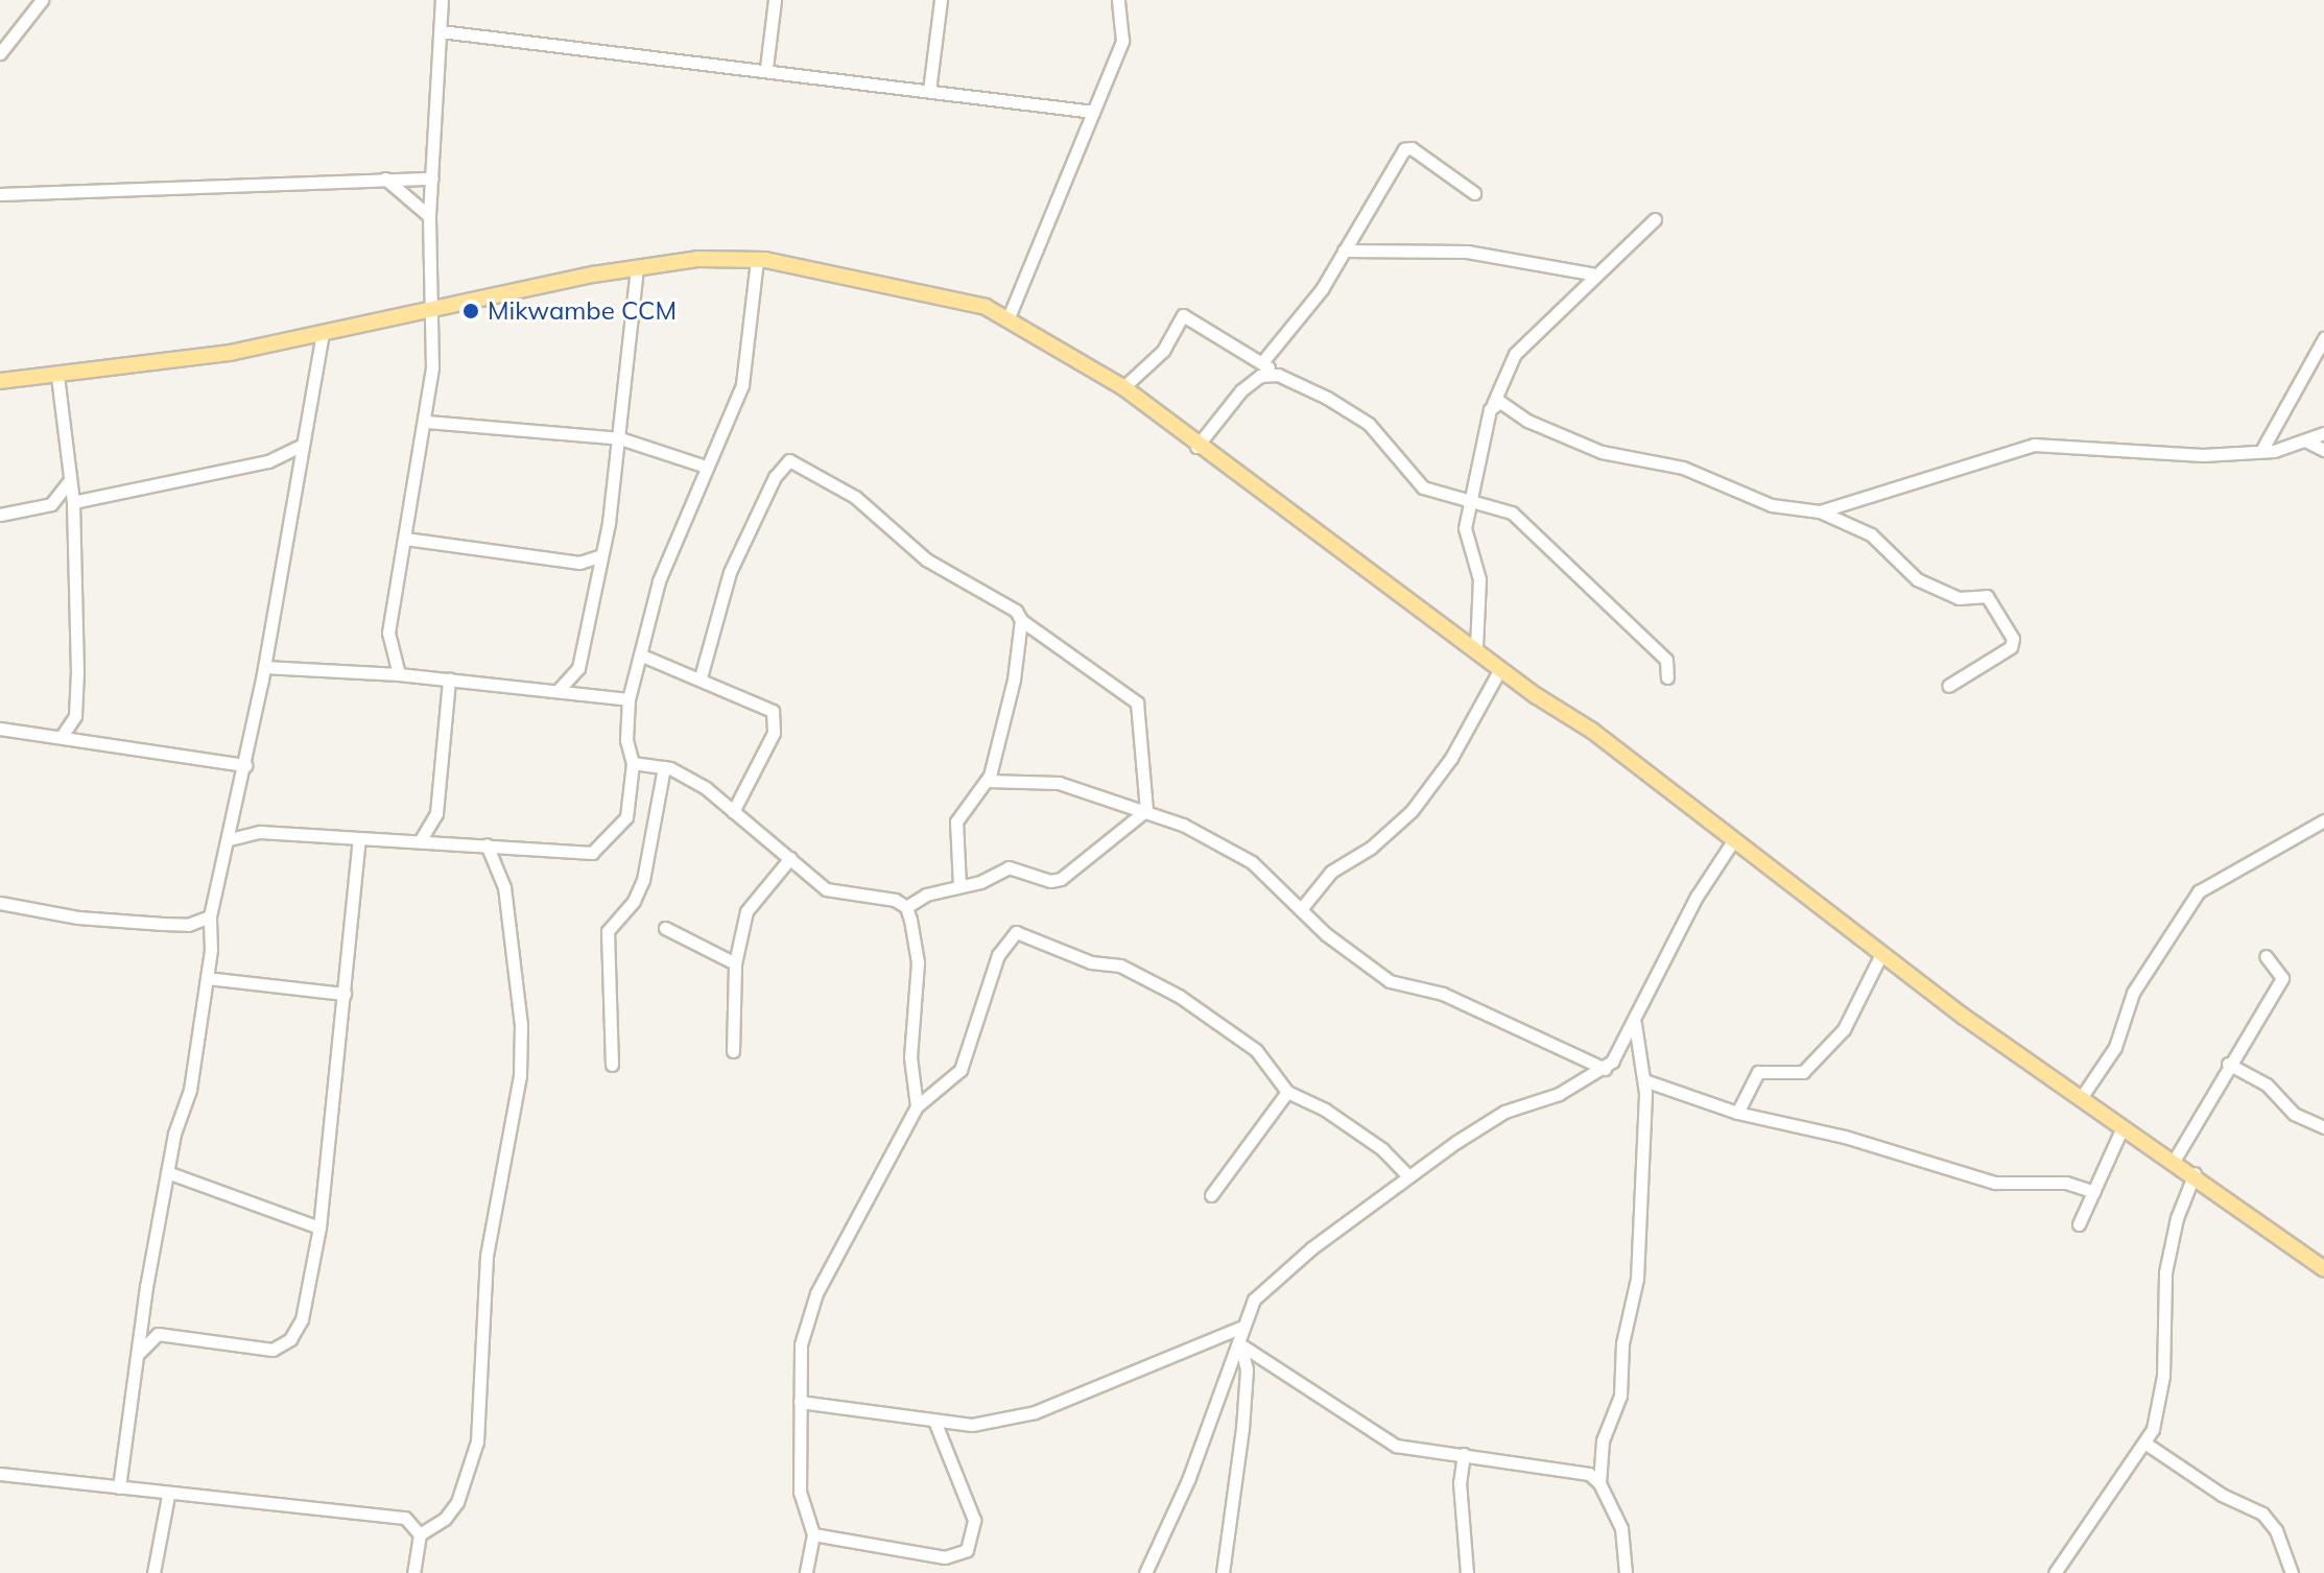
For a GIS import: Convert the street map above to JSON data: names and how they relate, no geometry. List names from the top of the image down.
{
  "places": ["Mikwambe CCM"]
}
